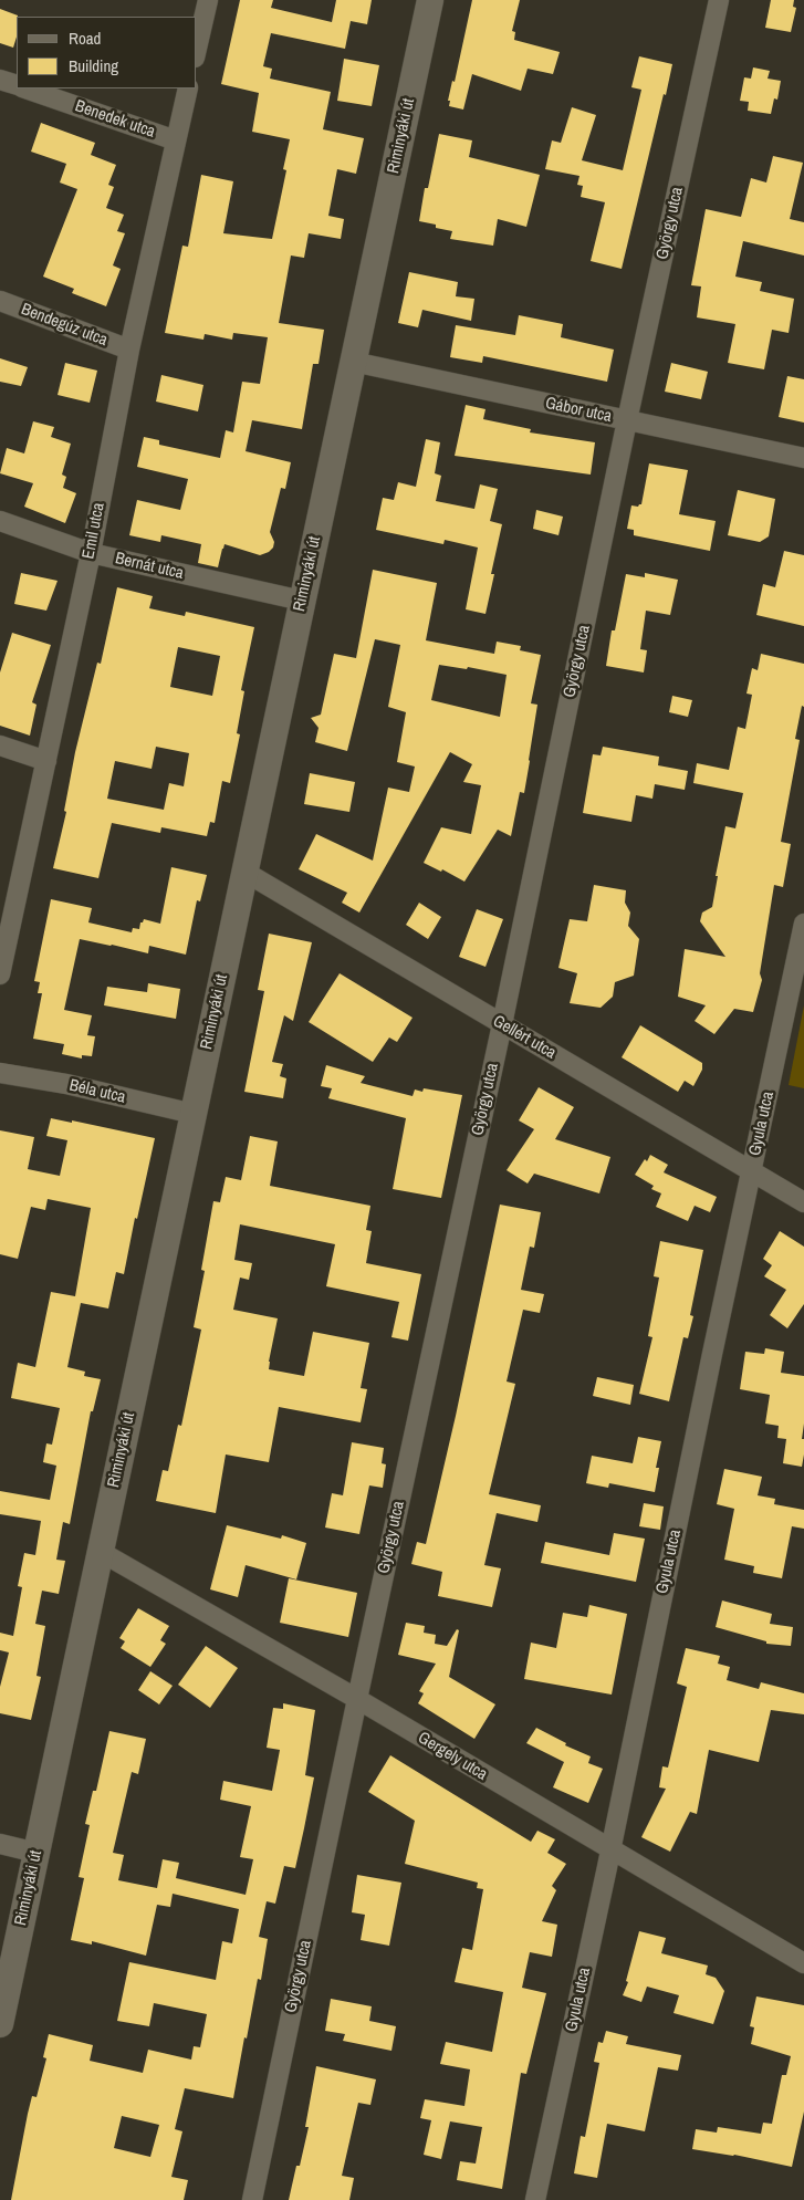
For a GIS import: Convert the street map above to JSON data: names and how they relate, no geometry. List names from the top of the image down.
{
  "streets": {
    "main road": ["Riminyáki út"],
    "street": [
      "Benedek utca",
      "György utca",
      "Bendegúz utca",
      "Gábor utca",
      "Emil utca",
      "Bernát utca",
      "Gellért utca",
      "Béla utca",
      "Gyula utca",
      "Gergely utca"
    ]
  },
  "crossings": [
    ["Benedek utca", "Emil utca"],
    ["Riminyáki út", "Gábor utca"],
    ["Riminyáki út", "Bernát utca"],
    ["Riminyáki út", "Gellért utca"],
    ["Riminyáki út", "Béla utca"],
    ["Riminyáki út", "Gergely utca"],
    ["György utca", "Gábor utca"],
    ["György utca", "Gellért utca"],
    ["György utca", "Gergely utca"],
    ["Bendegúz utca", "Emil utca"],
    ["Emil utca", "Bernát utca"],
    ["Gellért utca", "Gyula utca"],
    ["Gyula utca", "Gergely utca"]
  ],
  "legend": ["Road", "Building"]
}
